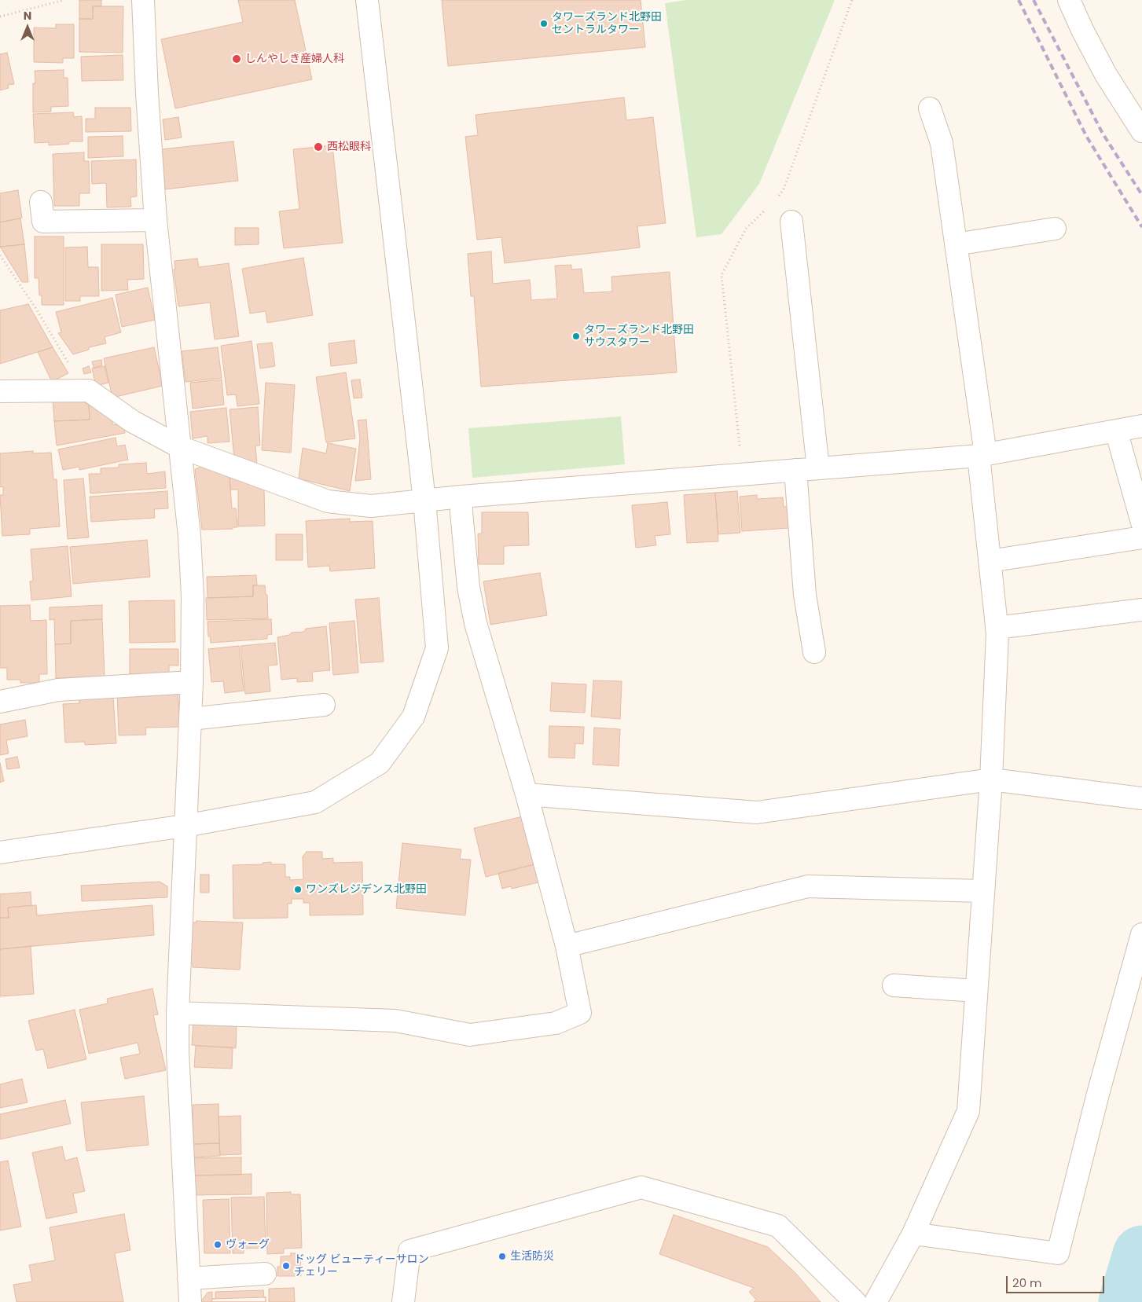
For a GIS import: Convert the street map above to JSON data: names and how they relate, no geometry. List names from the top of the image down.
{
  "places": [
    "タワーズランド北野田 セントラルタワー",
    "しんやしき産婦人科",
    "西松眼科",
    "タワーズランド北野田 サウスタワー",
    "ワンズレジデンス北野田",
    "ヴォーグ",
    "生活防災",
    "ドッグ ビューティーサロン チェリー"
  ],
  "scale_bar": "20 m",
  "north": "top"
}
